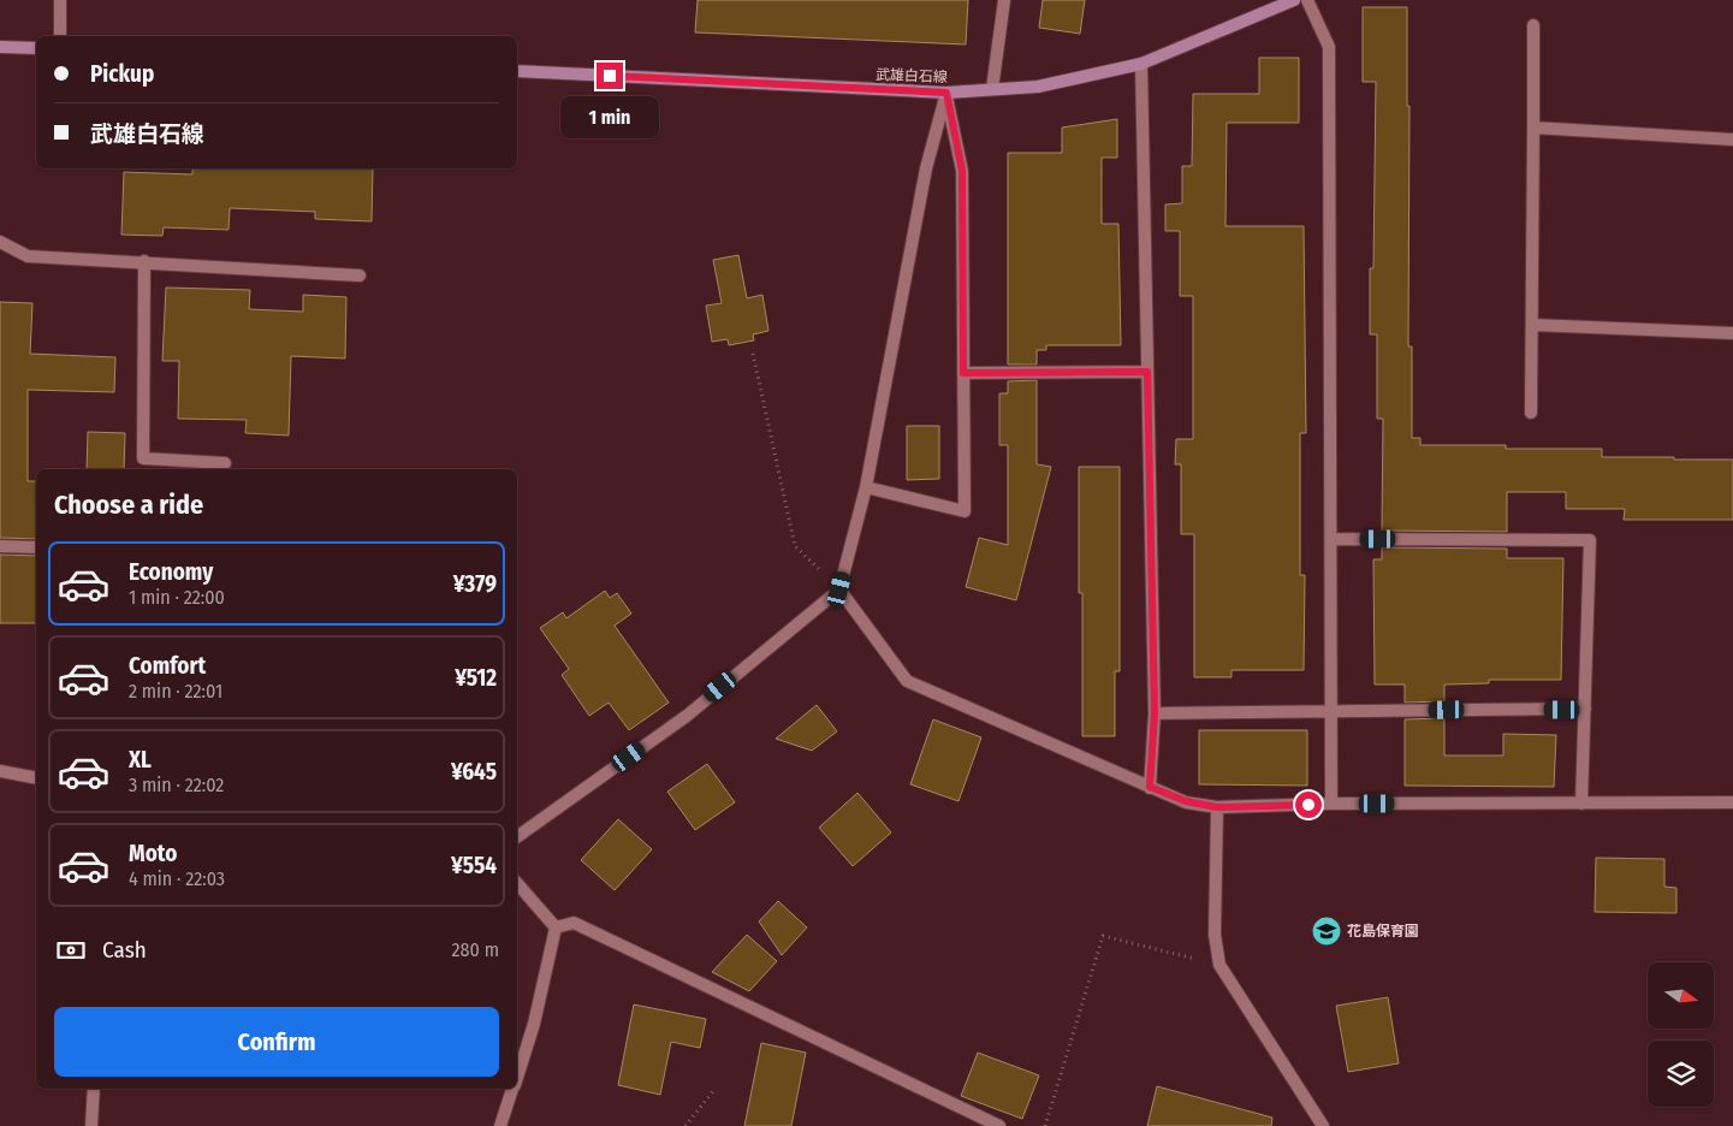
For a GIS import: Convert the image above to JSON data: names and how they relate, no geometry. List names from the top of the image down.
{
  "streets": {
    "main road": ["武雄白石線"]
  },
  "places": {
    "school or university": ["花島保育園"]
  },
  "north": "right",
  "page": {
    "banner": ["Pickup", "武雄白石線"],
    "bubble": "1 min",
    "heading": "Choose a ride",
    "list": [
      {
        "name": "Economy",
        "note": "1 min · 22:00",
        "value": "¥379"
      },
      {
        "name": "Comfort",
        "note": "2 min · 22:01",
        "value": "¥512"
      },
      {
        "name": "XL",
        "note": "3 min · 22:02",
        "value": "¥645"
      },
      {
        "name": "Moto",
        "note": "4 min · 22:03",
        "value": "¥554"
      }
    ],
    "pay": ["Cash", "280 m"],
    "buttons": "Confirm"
  }
}
